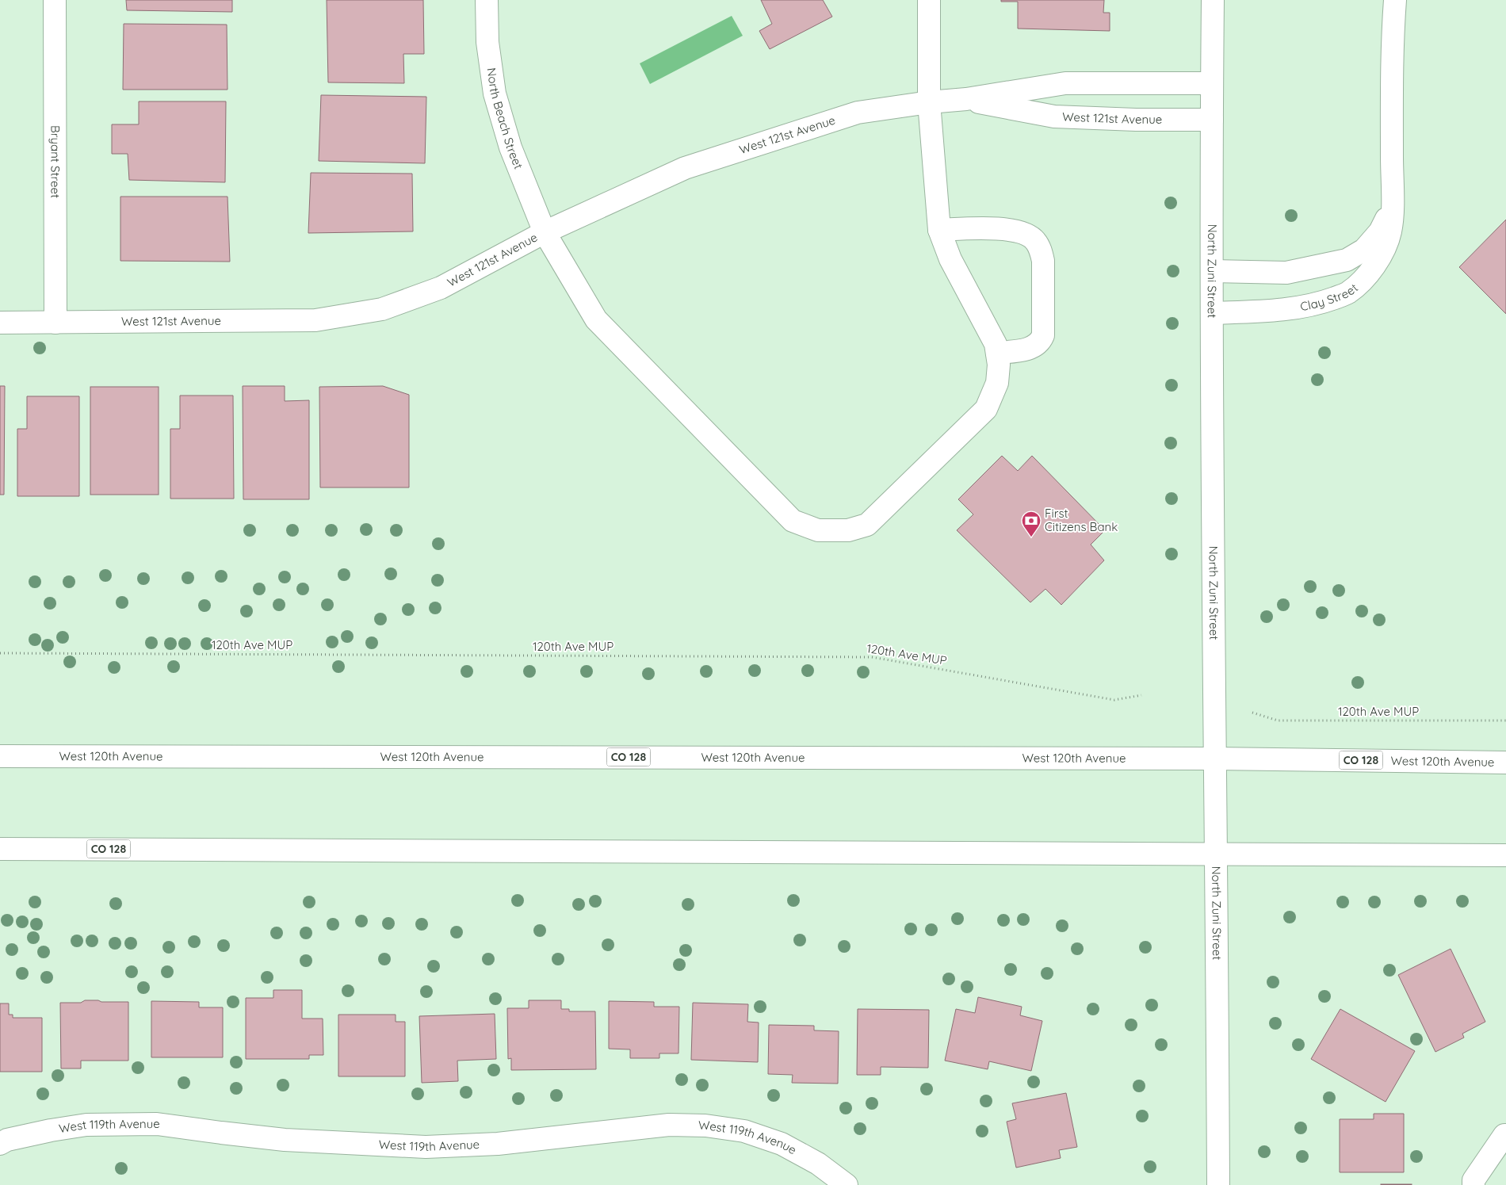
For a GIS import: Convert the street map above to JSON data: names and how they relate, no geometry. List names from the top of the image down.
{
  "streets": {
    "street": [
      "North Beach Street",
      "West 121st Avenue",
      "Bryant Street",
      "North Zuni Street",
      "Clay Street",
      "West 120th Avenue",
      "CO 128",
      "West 119th Avenue"
    ],
    "path": ["120th Ave MUP"]
  },
  "crossings": [
    ["North Beach Street", "West 121st Avenue"],
    ["West 121st Avenue", "Bryant Street"],
    ["West 121st Avenue", "North Zuni Street"],
    ["North Zuni Street", "Clay Street"],
    ["North Zuni Street", "West 120th Avenue"],
    ["North Zuni Street", "CO 128"]
  ],
  "places": {
    "bank": ["First Citizens Bank"]
  }
}
